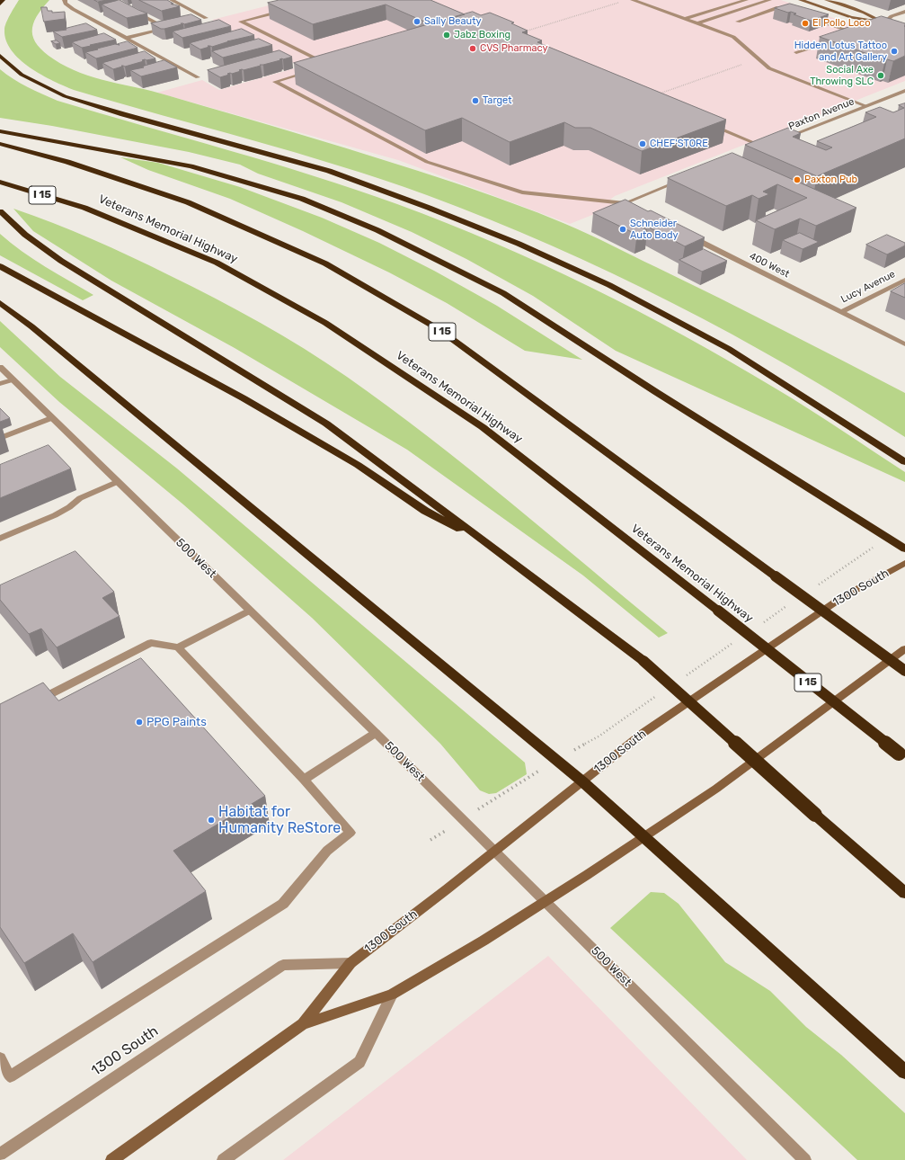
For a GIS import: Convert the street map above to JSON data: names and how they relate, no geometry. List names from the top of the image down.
{
  "streets": {
    "highway": ["I 15", "Veterans Memorial Highway"],
    "main road": ["1300 South"],
    "street": [
      "Paxton Avenue",
      "400 West",
      "Lucy Avenue",
      "500 West"
    ]
  },
  "crossings": [
    ["400 West", "Lucy Avenue"],
    ["500 West", "1300 South"]
  ],
  "places": [
    "Sally Beauty",
    "El Pollo Loco",
    "Jabz Boxing",
    "CVS Pharmacy",
    "Hidden Lotus Tattoo and Art Gallery",
    "Social Axe Throwing SLC",
    "Target",
    "CHEF'STORE",
    "Paxton Pub",
    "Schneider Auto Body",
    "PPG Paints",
    "Habitat for Humanity ReStore"
  ]
}
